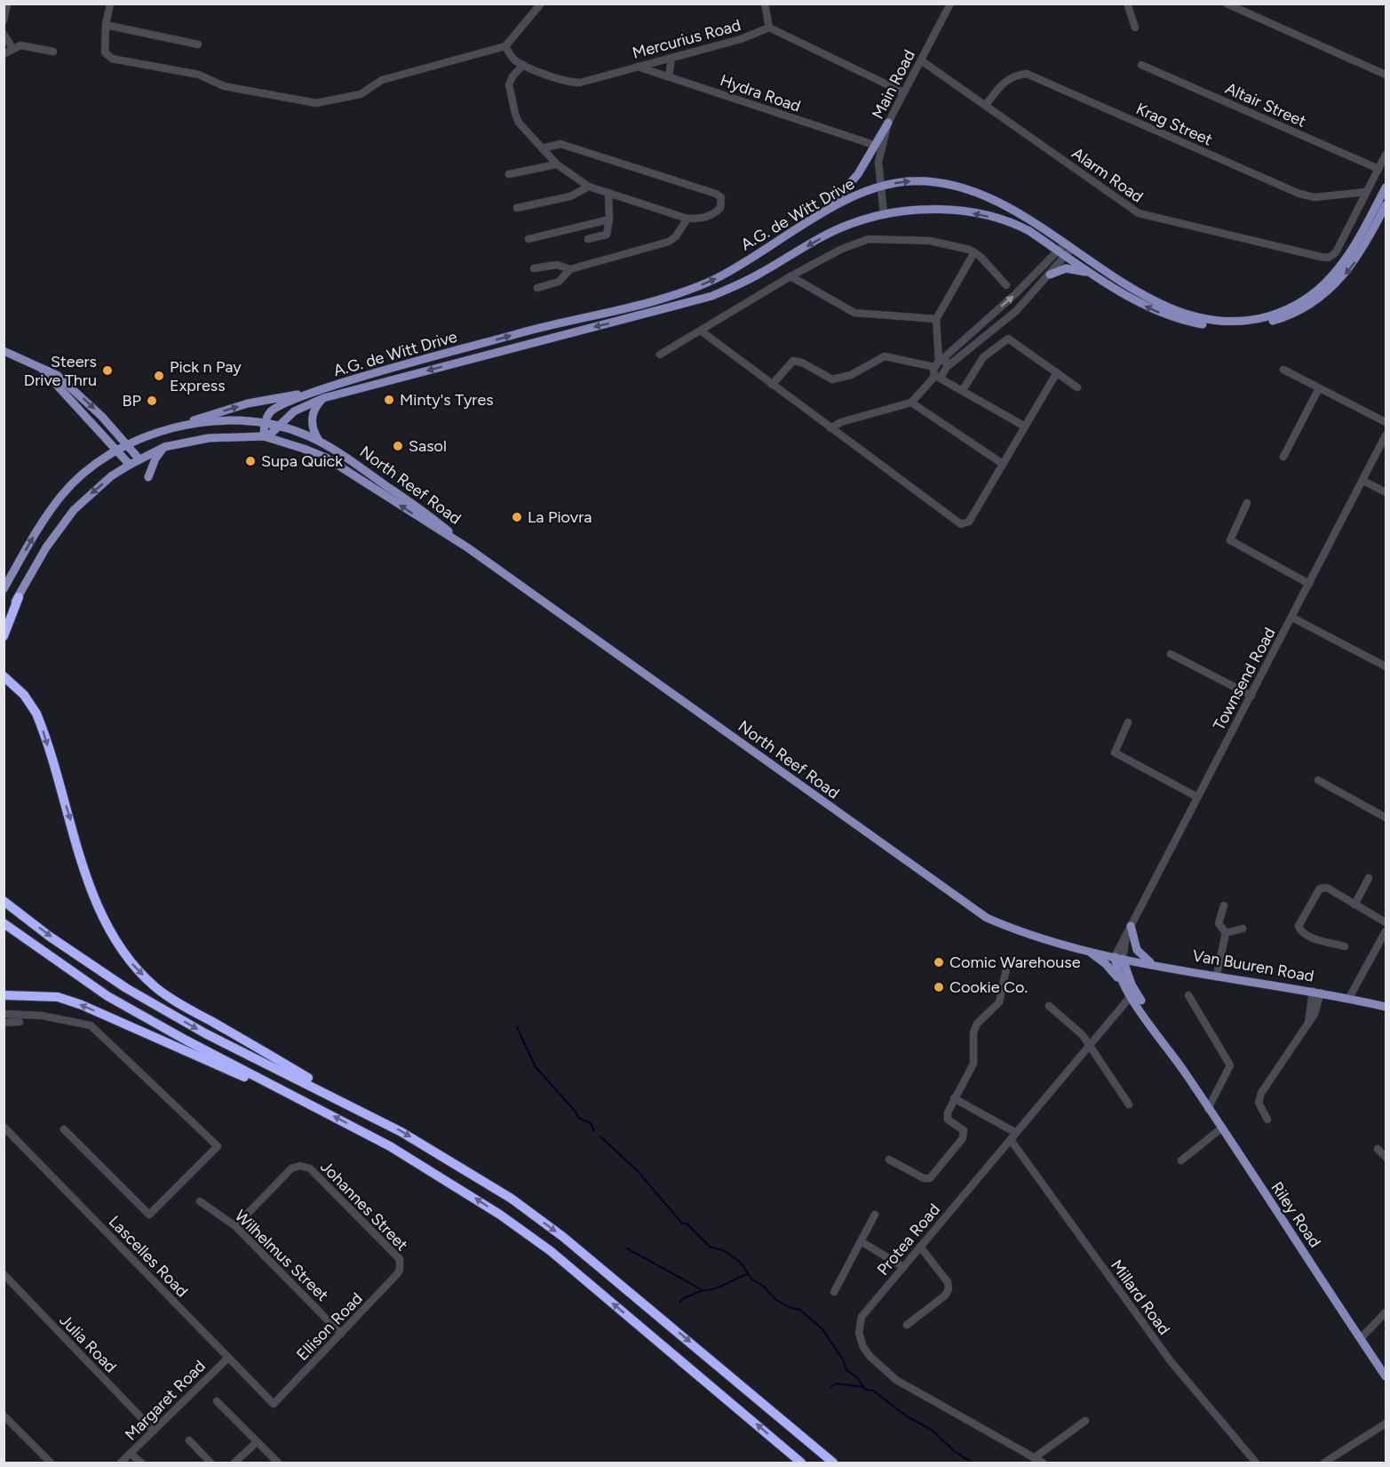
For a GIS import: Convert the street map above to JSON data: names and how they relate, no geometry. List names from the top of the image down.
{
  "streets": {
    "main road": [
      "A.G. de Witt Drive",
      "North Reef Road",
      "Van Buuren Road",
      "Riley Road"
    ],
    "street": [
      "Mercurius Road",
      "Main Road",
      "Hydra Road",
      "Altair Street",
      "Krag Street",
      "Alarm Road",
      "Townsend Road",
      "Johannes Street",
      "Protea Road",
      "Wilhelmus Street",
      "Lascelles Road",
      "Millard Road",
      "Ellison Road",
      "Julia Road",
      "Margaret Road"
    ]
  },
  "crossings": [
    ["Mercurius Road", "Hydra Road"],
    ["Main Road", "Alarm Road"],
    ["Main Road", "A.G. de Witt Drive"],
    ["Krag Street", "Alarm Road"],
    ["A.G. de Witt Drive", "North Reef Road"],
    ["North Reef Road", "Townsend Road"],
    ["North Reef Road", "Van Buuren Road"],
    ["North Reef Road", "Riley Road"],
    ["Townsend Road", "Van Buuren Road"],
    ["Townsend Road", "Riley Road"],
    ["Van Buuren Road", "Riley Road"],
    ["Johannes Street", "Wilhelmus Street"],
    ["Johannes Street", "Ellison Road"],
    ["Riley Road", "Protea Road"],
    ["Protea Road", "Millard Road"],
    ["Wilhelmus Street", "Ellison Road"],
    ["Lascelles Road", "Ellison Road"],
    ["Lascelles Road", "Margaret Road"],
    ["Julia Road", "Margaret Road"]
  ],
  "places": [
    "Steers Drive Thru",
    "Pick n Pay Express",
    "Minty's Tyres",
    "BP",
    "Sasol",
    "Supa Quick",
    "La Piovra",
    "Comic Warehouse",
    "Cookie Co."
  ]
}
